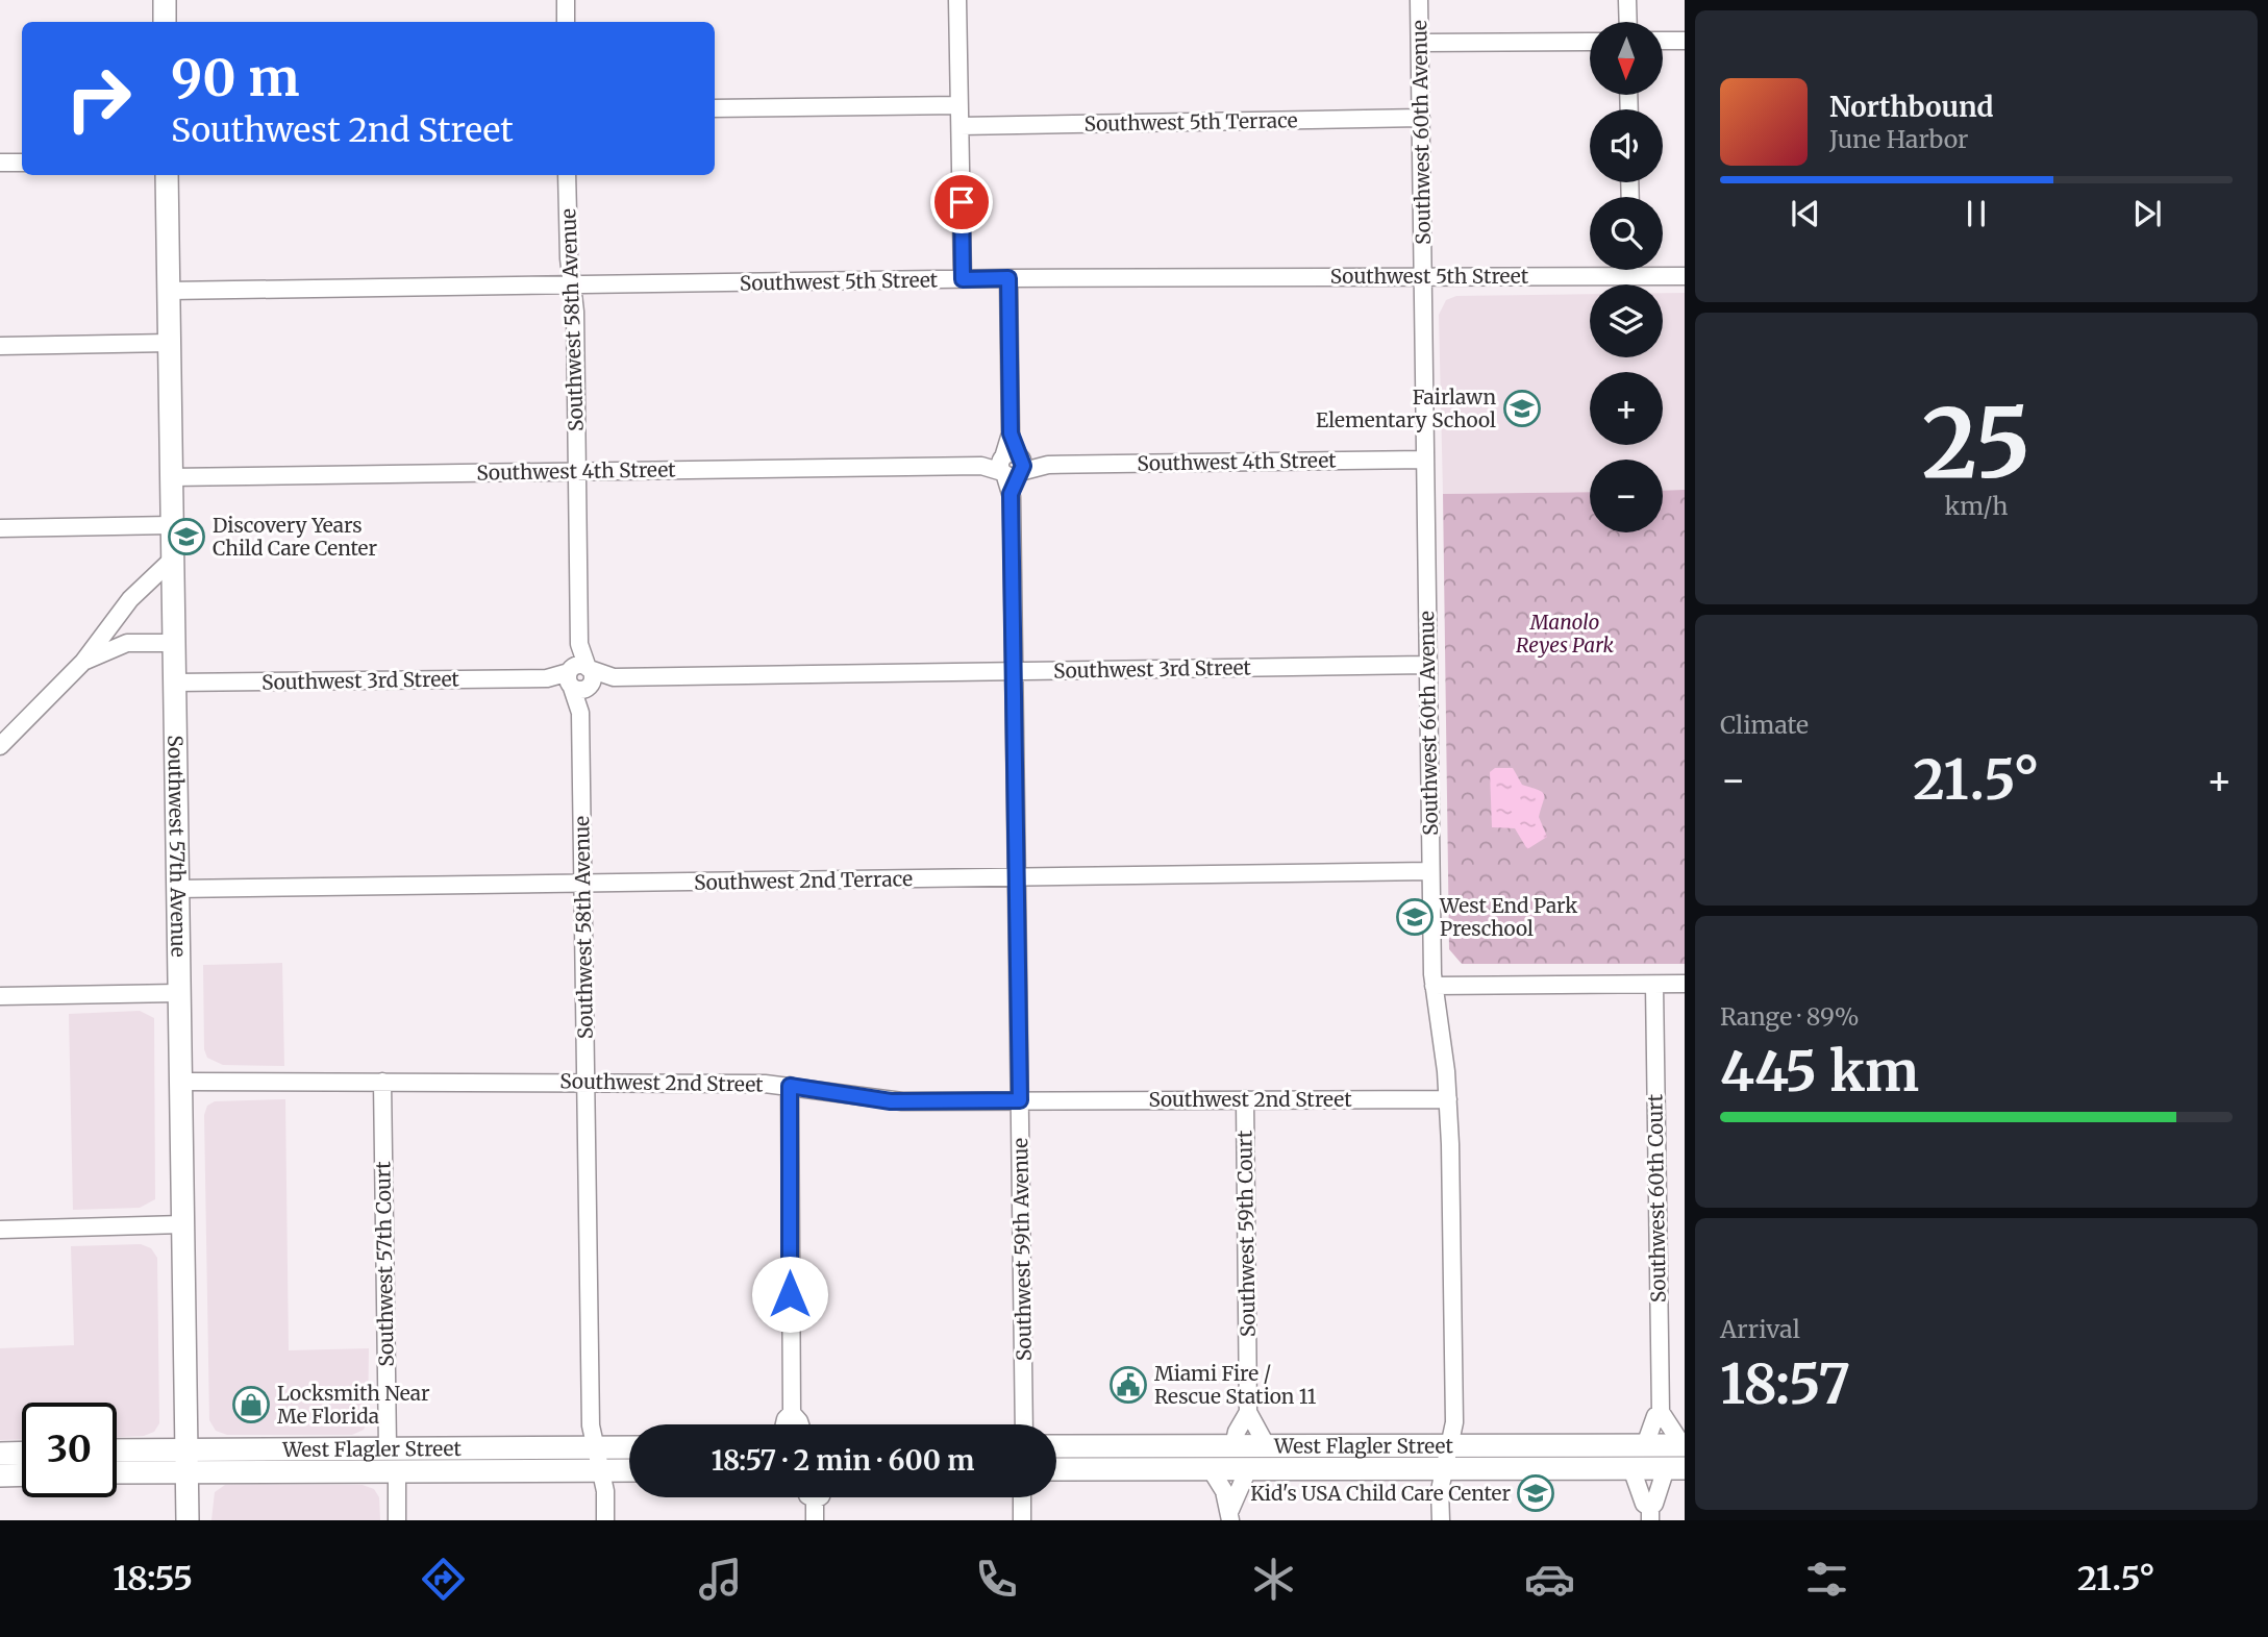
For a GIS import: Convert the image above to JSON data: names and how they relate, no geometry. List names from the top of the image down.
{
  "streets": {
    "main road": ["Southwest 57th Avenue", "West Flagler Street"],
    "street": [
      "Southwest 5th Terrace",
      "Southwest 60th Avenue",
      "Southwest 5th Street",
      "Southwest 58th Avenue",
      "Southwest 4th Street",
      "Southwest 3rd Street",
      "Southwest 2nd Terrace",
      "Southwest 2nd Street",
      "Southwest 60th Court",
      "Southwest 59th Court",
      "Southwest 59th Avenue",
      "Southwest 57th Court"
    ]
  },
  "crossings": [
    ["Southwest 5th Terrace", "Southwest 60th Avenue"],
    ["Southwest 60th Avenue", "Southwest 5th Street"],
    ["Southwest 60th Avenue", "Southwest 4th Street"],
    ["Southwest 60th Avenue", "Southwest 3rd Street"],
    ["Southwest 60th Avenue", "Southwest 2nd Terrace"],
    ["Southwest 60th Avenue", "Southwest 2nd Street"],
    ["Southwest 60th Avenue", "West Flagler Street"],
    ["Southwest 5th Street", "Southwest 58th Avenue"],
    ["Southwest 5th Street", "Southwest 57th Avenue"],
    ["Southwest 5th Street", "Southwest 59th Avenue"],
    ["Southwest 58th Avenue", "Southwest 4th Street"],
    ["Southwest 58th Avenue", "Southwest 3rd Street"],
    ["Southwest 58th Avenue", "Southwest 2nd Terrace"],
    ["Southwest 58th Avenue", "Southwest 2nd Street"],
    ["Southwest 58th Avenue", "West Flagler Street"],
    ["Southwest 4th Street", "Southwest 57th Avenue"],
    ["Southwest 4th Street", "Southwest 59th Avenue"],
    ["Southwest 3rd Street", "Southwest 57th Avenue"],
    ["Southwest 3rd Street", "Southwest 59th Avenue"],
    ["Southwest 57th Avenue", "Southwest 2nd Terrace"],
    ["Southwest 57th Avenue", "Southwest 2nd Street"],
    ["Southwest 57th Avenue", "West Flagler Street"],
    ["Southwest 2nd Terrace", "Southwest 59th Avenue"],
    ["Southwest 2nd Street", "Southwest 59th Court"],
    ["Southwest 2nd Street", "Southwest 59th Avenue"],
    ["Southwest 2nd Street", "Southwest 57th Court"],
    ["Southwest 60th Court", "West Flagler Street"],
    ["Southwest 59th Court", "West Flagler Street"],
    ["Southwest 57th Court", "West Flagler Street"]
  ],
  "parks": ["Manolo Reyes Park"],
  "places": {
    "school or university": [
      "Fairlawn Elementary School",
      "Discovery Years Child Care Center",
      "West End Park Preschool",
      "Kid's USA Child Care Center"
    ],
    "public building": ["Miami Fire / Rescue Station 11"],
    "shop": ["Locksmith Near Me Florida"]
  },
  "north": "bottom",
  "page": {
    "map_buttons": ["+", "−"],
    "turn": ["90 m", "Southwest 2nd Street"],
    "song": ["Northbound", "June Harbor"],
    "tile": [
      ["25", "km/h"],
      "Climate",
      ["Range · 89%", "445 km"],
      ["Arrival", "18:57"]
    ],
    "heat": ["−", "21.5°", "+"],
    "limit": "30",
    "trip": "18:57 · 2 min · 600 m",
    "tabs": ["18:55", "21.5°"]
  }
}
